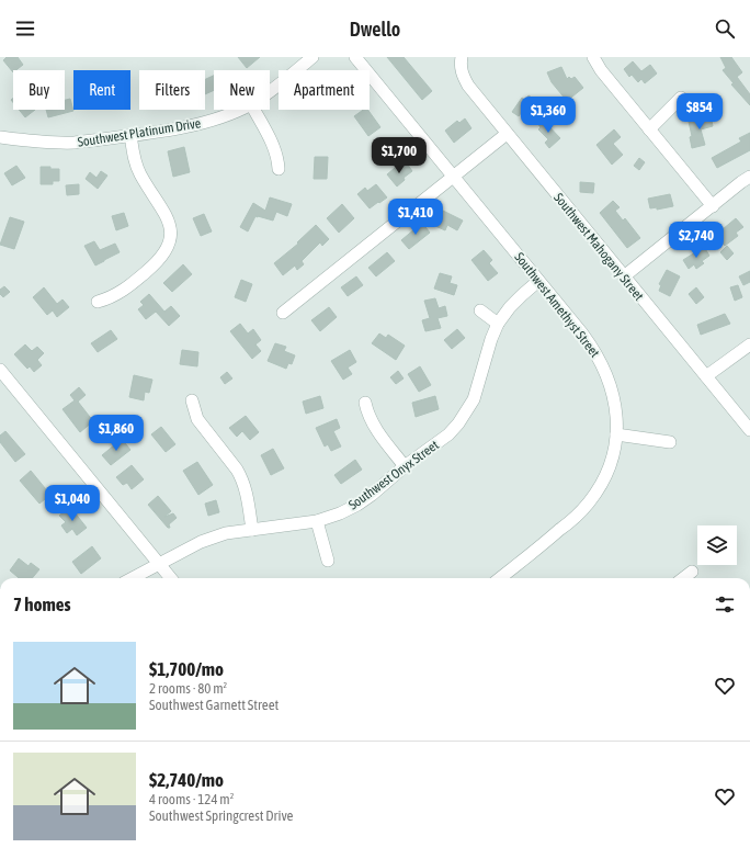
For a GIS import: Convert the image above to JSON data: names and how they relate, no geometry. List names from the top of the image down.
{
  "streets": {
    "street": [
      "Southwest Platinum Drive",
      "Southwest Mahogany Street",
      "Southwest Amethyst Street",
      "Southwest Onyx Street"
    ]
  },
  "crossings": [
    ["Southwest Amethyst Street", "Southwest Onyx Street"]
  ],
  "page": {
    "header": "Dwello",
    "chip": [
      "Buy",
      "Rent",
      "Filters",
      "New",
      "Apartment"
    ],
    "price": [
      "$854",
      "$1,360",
      "$1,700",
      "$1,410",
      "$2,740",
      "$1,860",
      "$1,040"
    ],
    "heading": "7 homes",
    "list": [
      {
        "name": "$1,700/mo",
        "note": "2 rooms · 80 m² · Southwest Garnett Street"
      },
      {
        "name": "$2,740/mo",
        "note": "4 rooms · 124 m² · Southwest Springcrest Drive"
      }
    ]
  }
}
